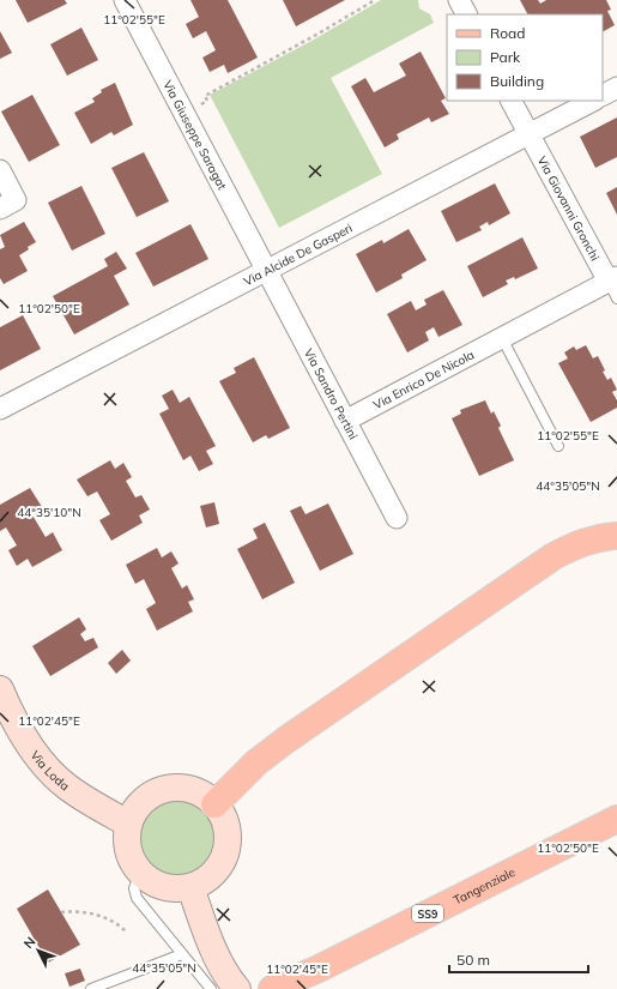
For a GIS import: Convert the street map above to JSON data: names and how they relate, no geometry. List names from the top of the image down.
{
  "streets": {
    "main road": ["Via Loda", "Tangenziale", "SS9"],
    "street": [
      "Via Giuseppe Saragat",
      "Via Giovanni Gronchi",
      "Via Alcide De Gasperi",
      "Via Enrico De Nicola",
      "Via Sandro Pertini"
    ]
  },
  "crossings": [
    ["Via Giuseppe Saragat", "Via Alcide De Gasperi"],
    ["Via Giuseppe Saragat", "Via Sandro Pertini"],
    ["Via Giovanni Gronchi", "Via Alcide De Gasperi"],
    ["Via Giovanni Gronchi", "Via Enrico De Nicola"],
    ["Via Alcide De Gasperi", "Via Sandro Pertini"],
    ["Via Enrico De Nicola", "Via Sandro Pertini"]
  ],
  "legend": ["Road", "Park", "Building"],
  "scale_bar": "50 m",
  "north": "top left",
  "coordinates": [
    "11°02'55\"E",
    "11°02'50\"E",
    "44°35'05\"N",
    "44°35'10\"N",
    "11°02'45\"E"
  ]
}
